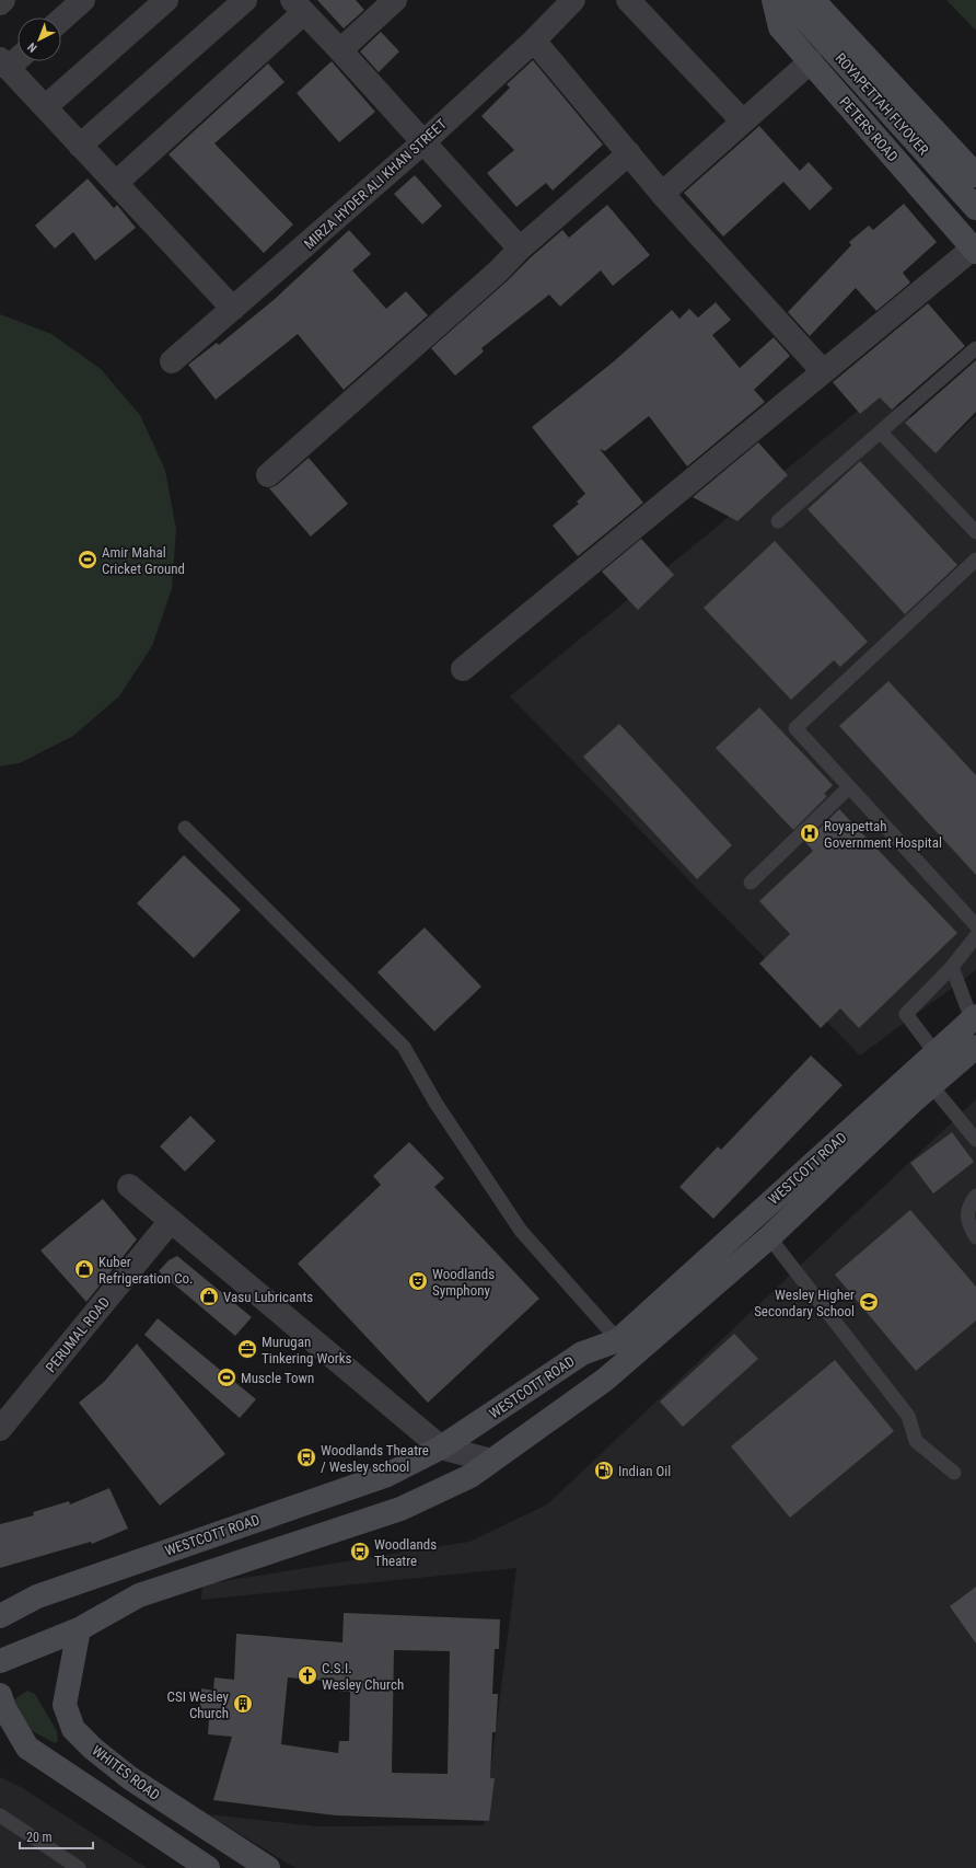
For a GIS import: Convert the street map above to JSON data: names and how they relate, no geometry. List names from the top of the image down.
{
  "streets": {
    "main road": [
      "ROYAPETTAH FLYOVER",
      "PETERS ROAD",
      "WESTCOTT ROAD",
      "WHITES ROAD"
    ],
    "street": ["MIRZA HYDER ALI KHAN STREET", "PERUMAL ROAD"]
  },
  "crossings": [
    ["WESTCOTT ROAD", "WHITES ROAD"]
  ],
  "places": {
    "sports": ["Amir Mahal Cricket Ground", "Muscle Town"],
    "hospital": ["Royapettah Government Hospital"],
    "shop": ["Kuber Refrigeration Co.", "Vasu Lubricants"],
    "theatre": ["Woodlands Symphony"],
    "school or university": ["Wesley Higher Secondary School"],
    "office": ["Murugan Tinkering Works"],
    "bus stop": ["Woodlands Theatre / Wesley school", "Woodlands Theatre"],
    "fuel station": ["Indian Oil"],
    "church": ["C.S.I. Wesley Church"],
    "building": ["CSI Wesley Church"]
  },
  "scale_bar": "20 m",
  "north": "bottom left"
}
